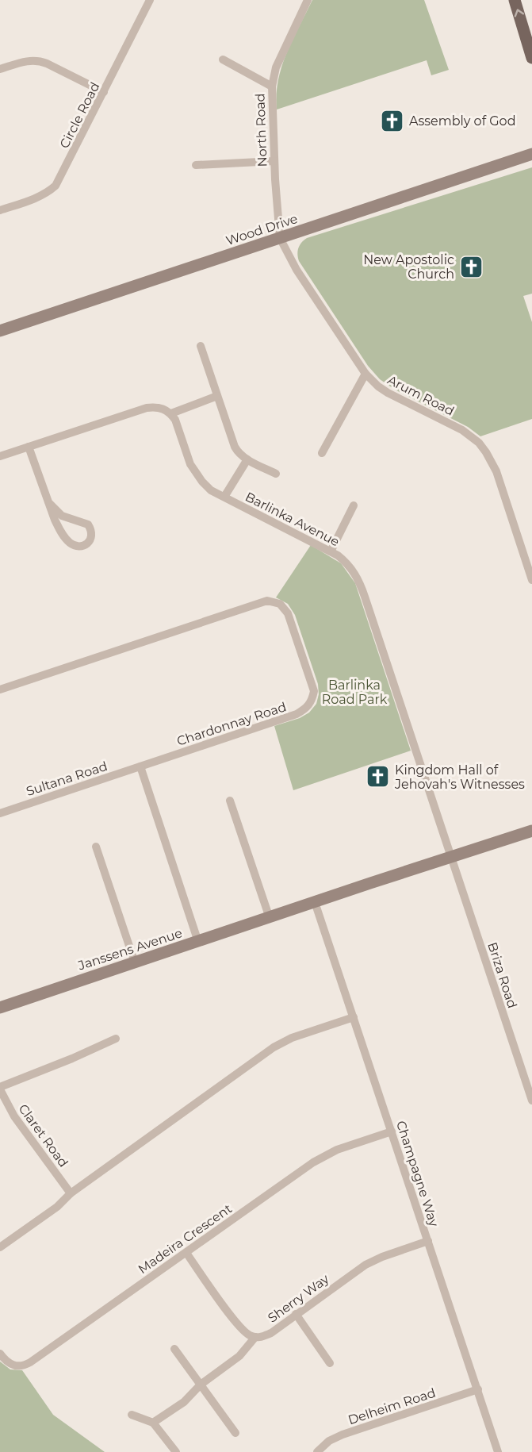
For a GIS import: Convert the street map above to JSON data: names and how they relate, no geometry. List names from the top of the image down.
{
  "streets": {
    "street": [
      "Circle Road",
      "North Road",
      "Wood Drive",
      "Arum Road",
      "Barlinka Avenue",
      "Chardonnay Road",
      "Sultana Road",
      "Janssens Avenue",
      "Briza Road",
      "Claret Road",
      "Champagne Way",
      "Madeira Crescent",
      "Sherry Way",
      "Delheim Road"
    ]
  },
  "crossings": [
    ["North Road", "Wood Drive"],
    ["North Road", "Arum Road"],
    ["Wood Drive", "Arum Road"],
    ["Barlinka Avenue", "Janssens Avenue"],
    ["Barlinka Avenue", "Briza Road"],
    ["Chardonnay Road", "Sultana Road"],
    ["Janssens Avenue", "Briza Road"],
    ["Janssens Avenue", "Champagne Way"],
    ["Champagne Way", "Madeira Crescent"],
    ["Champagne Way", "Sherry Way"],
    ["Champagne Way", "Delheim Road"]
  ],
  "parks": ["Barlinka Road Park"],
  "places": {
    "church": ["Assembly of God", "New Apostolic Church", "Kingdom Hall of Jehovah's Witnesses"]
  }
}
